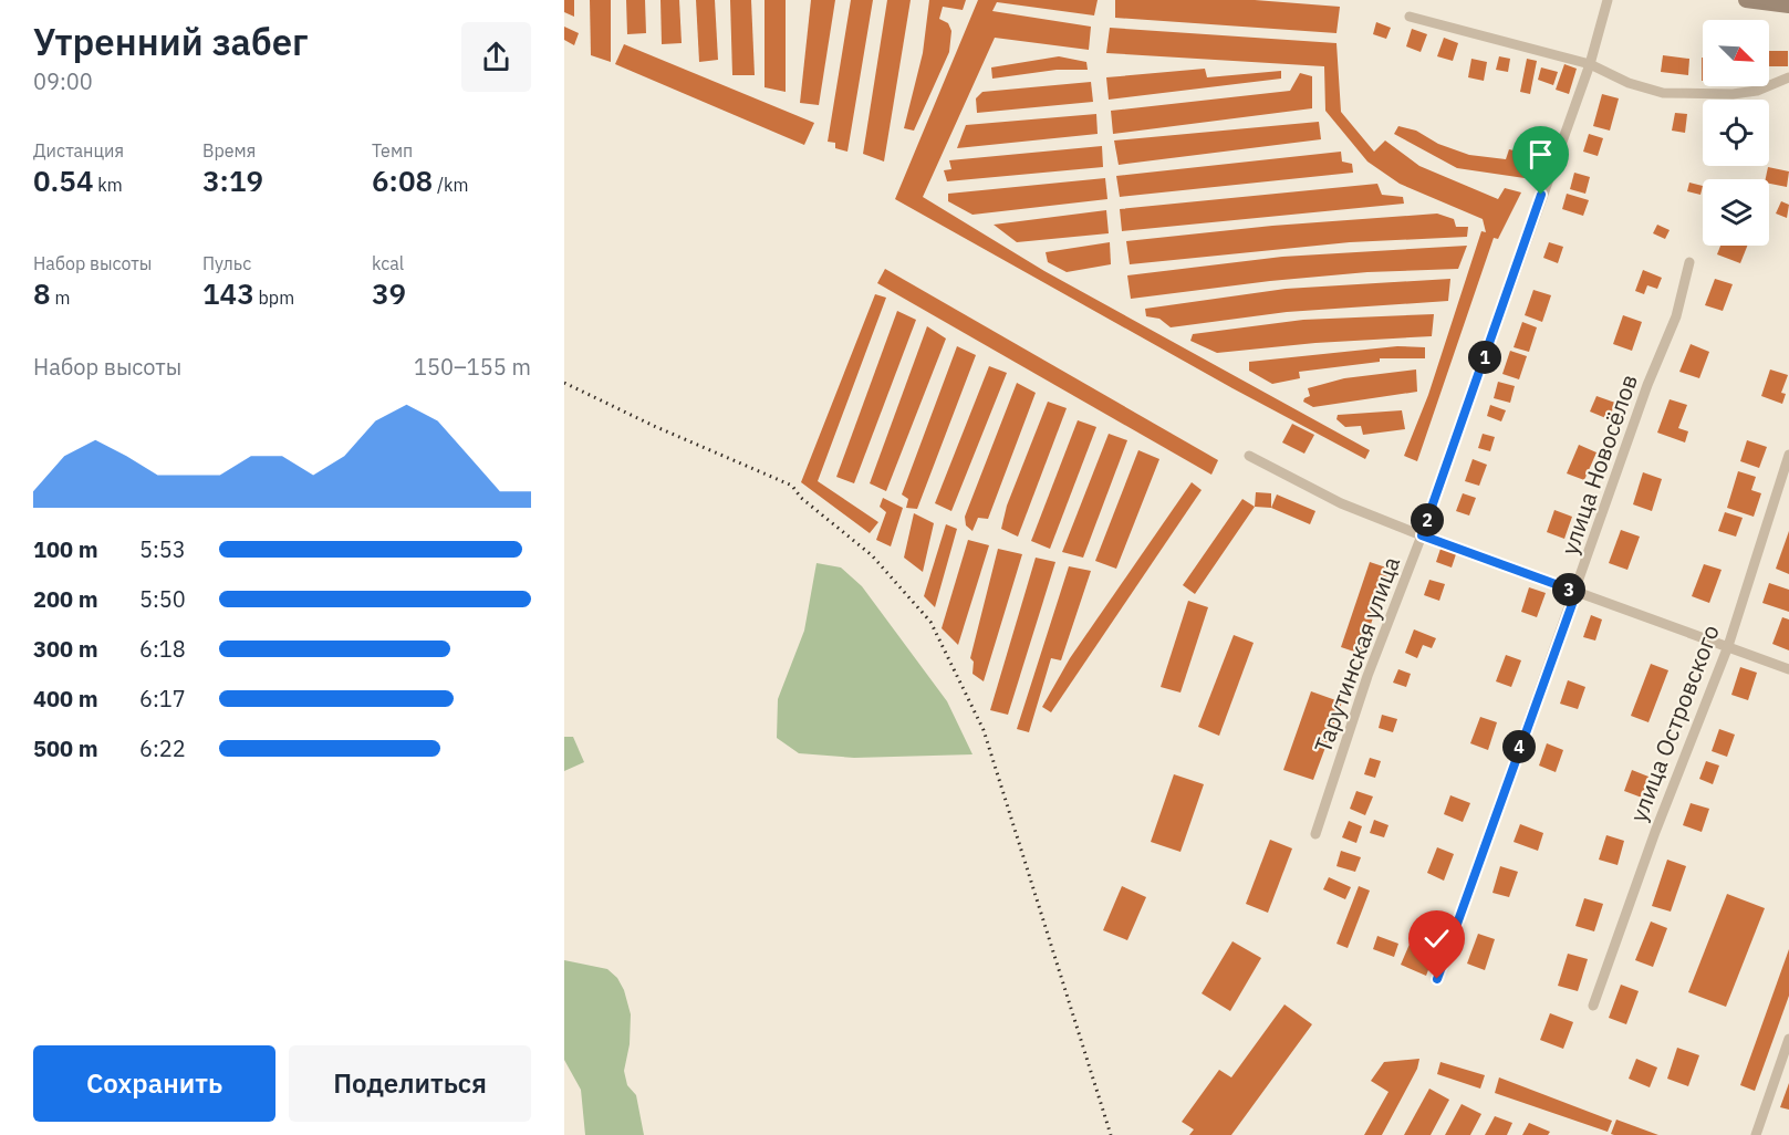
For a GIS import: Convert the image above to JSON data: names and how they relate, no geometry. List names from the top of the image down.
{
  "streets": {
    "street": ["улица Новосёлов", "Тарутинская улица", "улица Островского"]
  },
  "north": "bottom right",
  "page": {
    "heading": ["Утренний забег", "09:00"],
    "stats": [
      ["Дистанция", "0.54 km"],
      ["Время", "3:19"],
      ["Темп", "6:08 /km"],
      ["Набор высоты", "8 m"],
      ["Пульс", "143 bpm"],
      ["kcal", "39"]
    ],
    "chart": ["Набор высоты", "150–155 m"],
    "pins": [
      "1",
      "2",
      "3",
      "4"
    ],
    "list": [
      {
        "name": "100 m",
        "note": "5:53"
      },
      {
        "name": "200 m",
        "note": "5:50"
      },
      {
        "name": "300 m",
        "note": "6:18"
      },
      {
        "name": "400 m",
        "note": "6:17"
      },
      {
        "name": "500 m",
        "note": "6:22"
      }
    ],
    "buttons": ["Сохранить", "Поделиться"]
  }
}
